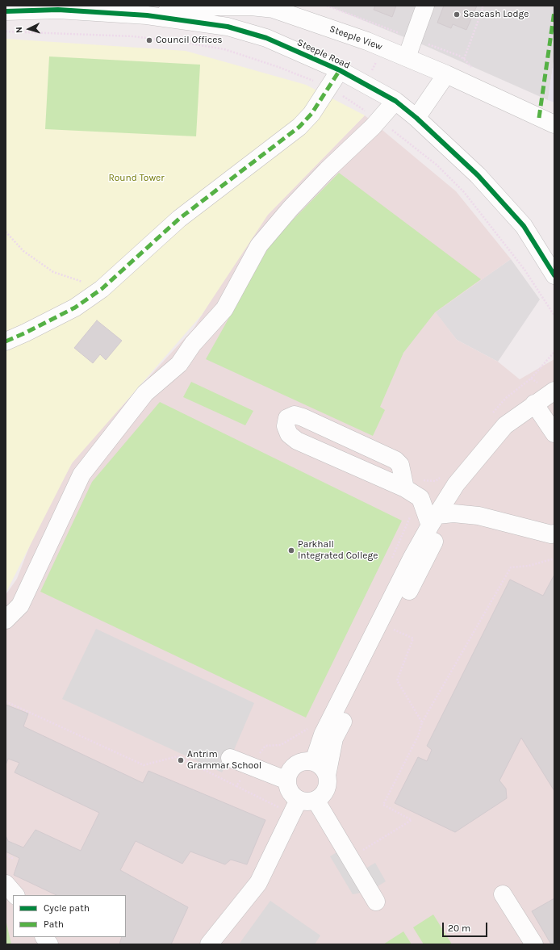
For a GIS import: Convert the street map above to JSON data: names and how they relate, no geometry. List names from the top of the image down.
{
  "streets": {
    "street": ["Steeple View", "Steeple Road"]
  },
  "crossings": [
    ["Steeple View", "Steeple Road"]
  ],
  "parks": ["Round Tower"],
  "places": [
    "Seacash Lodge",
    "Council Offices",
    "Parkhall Integrated College",
    "Antrim Grammar School"
  ],
  "legend": ["Cycle path", "Path"],
  "scale_bar": "20 m",
  "north": "left"
}
